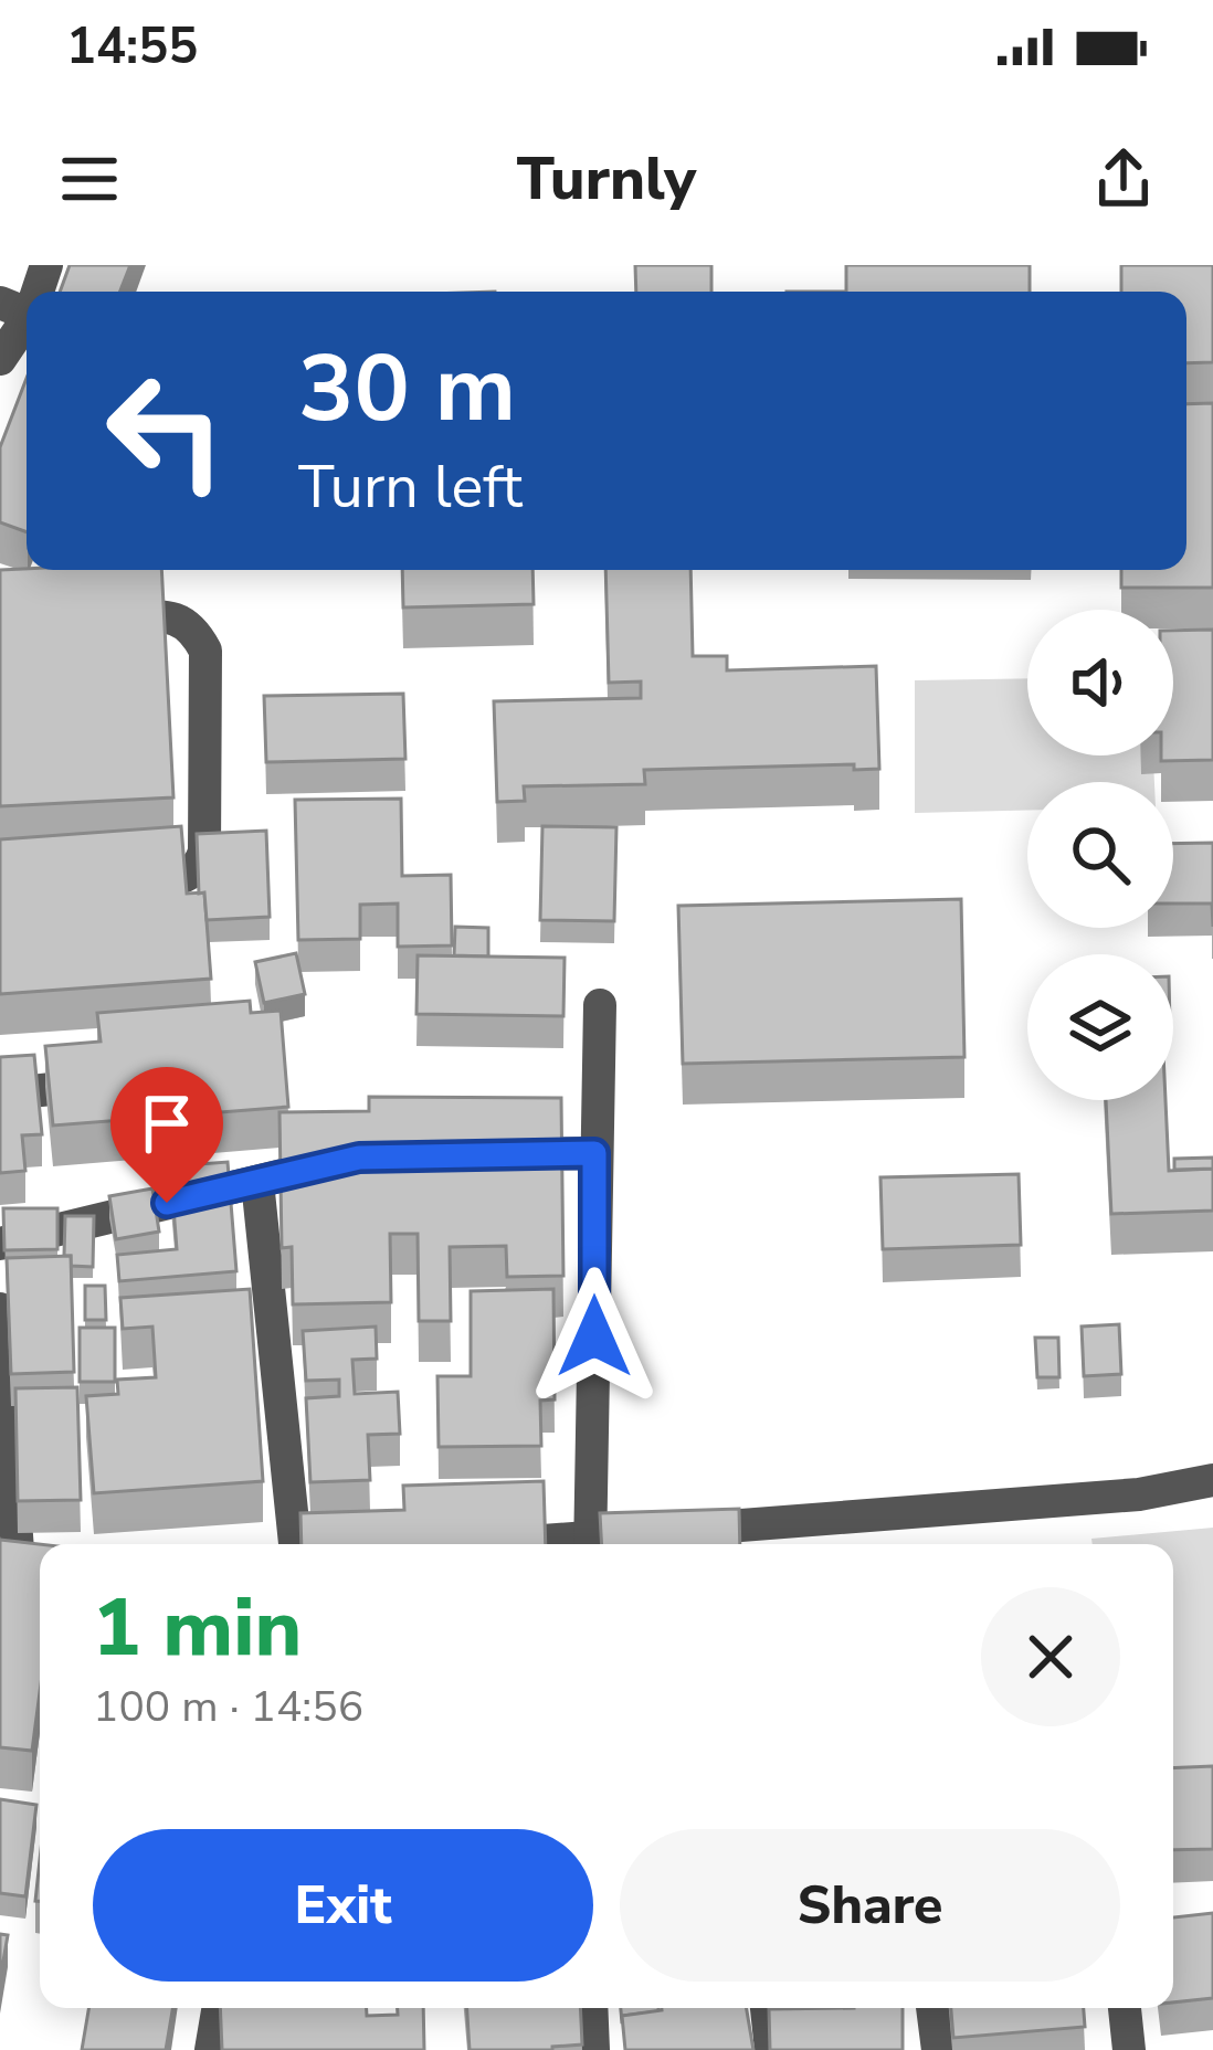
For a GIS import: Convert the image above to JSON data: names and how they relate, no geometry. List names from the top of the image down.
{
  "page": {
    "status": "14:55",
    "header": "Turnly",
    "turn": ["30 m", "Turn left"],
    "heading": ["1 min", "100 m · 14:56"],
    "buttons": ["Exit", "Share"]
  }
}
